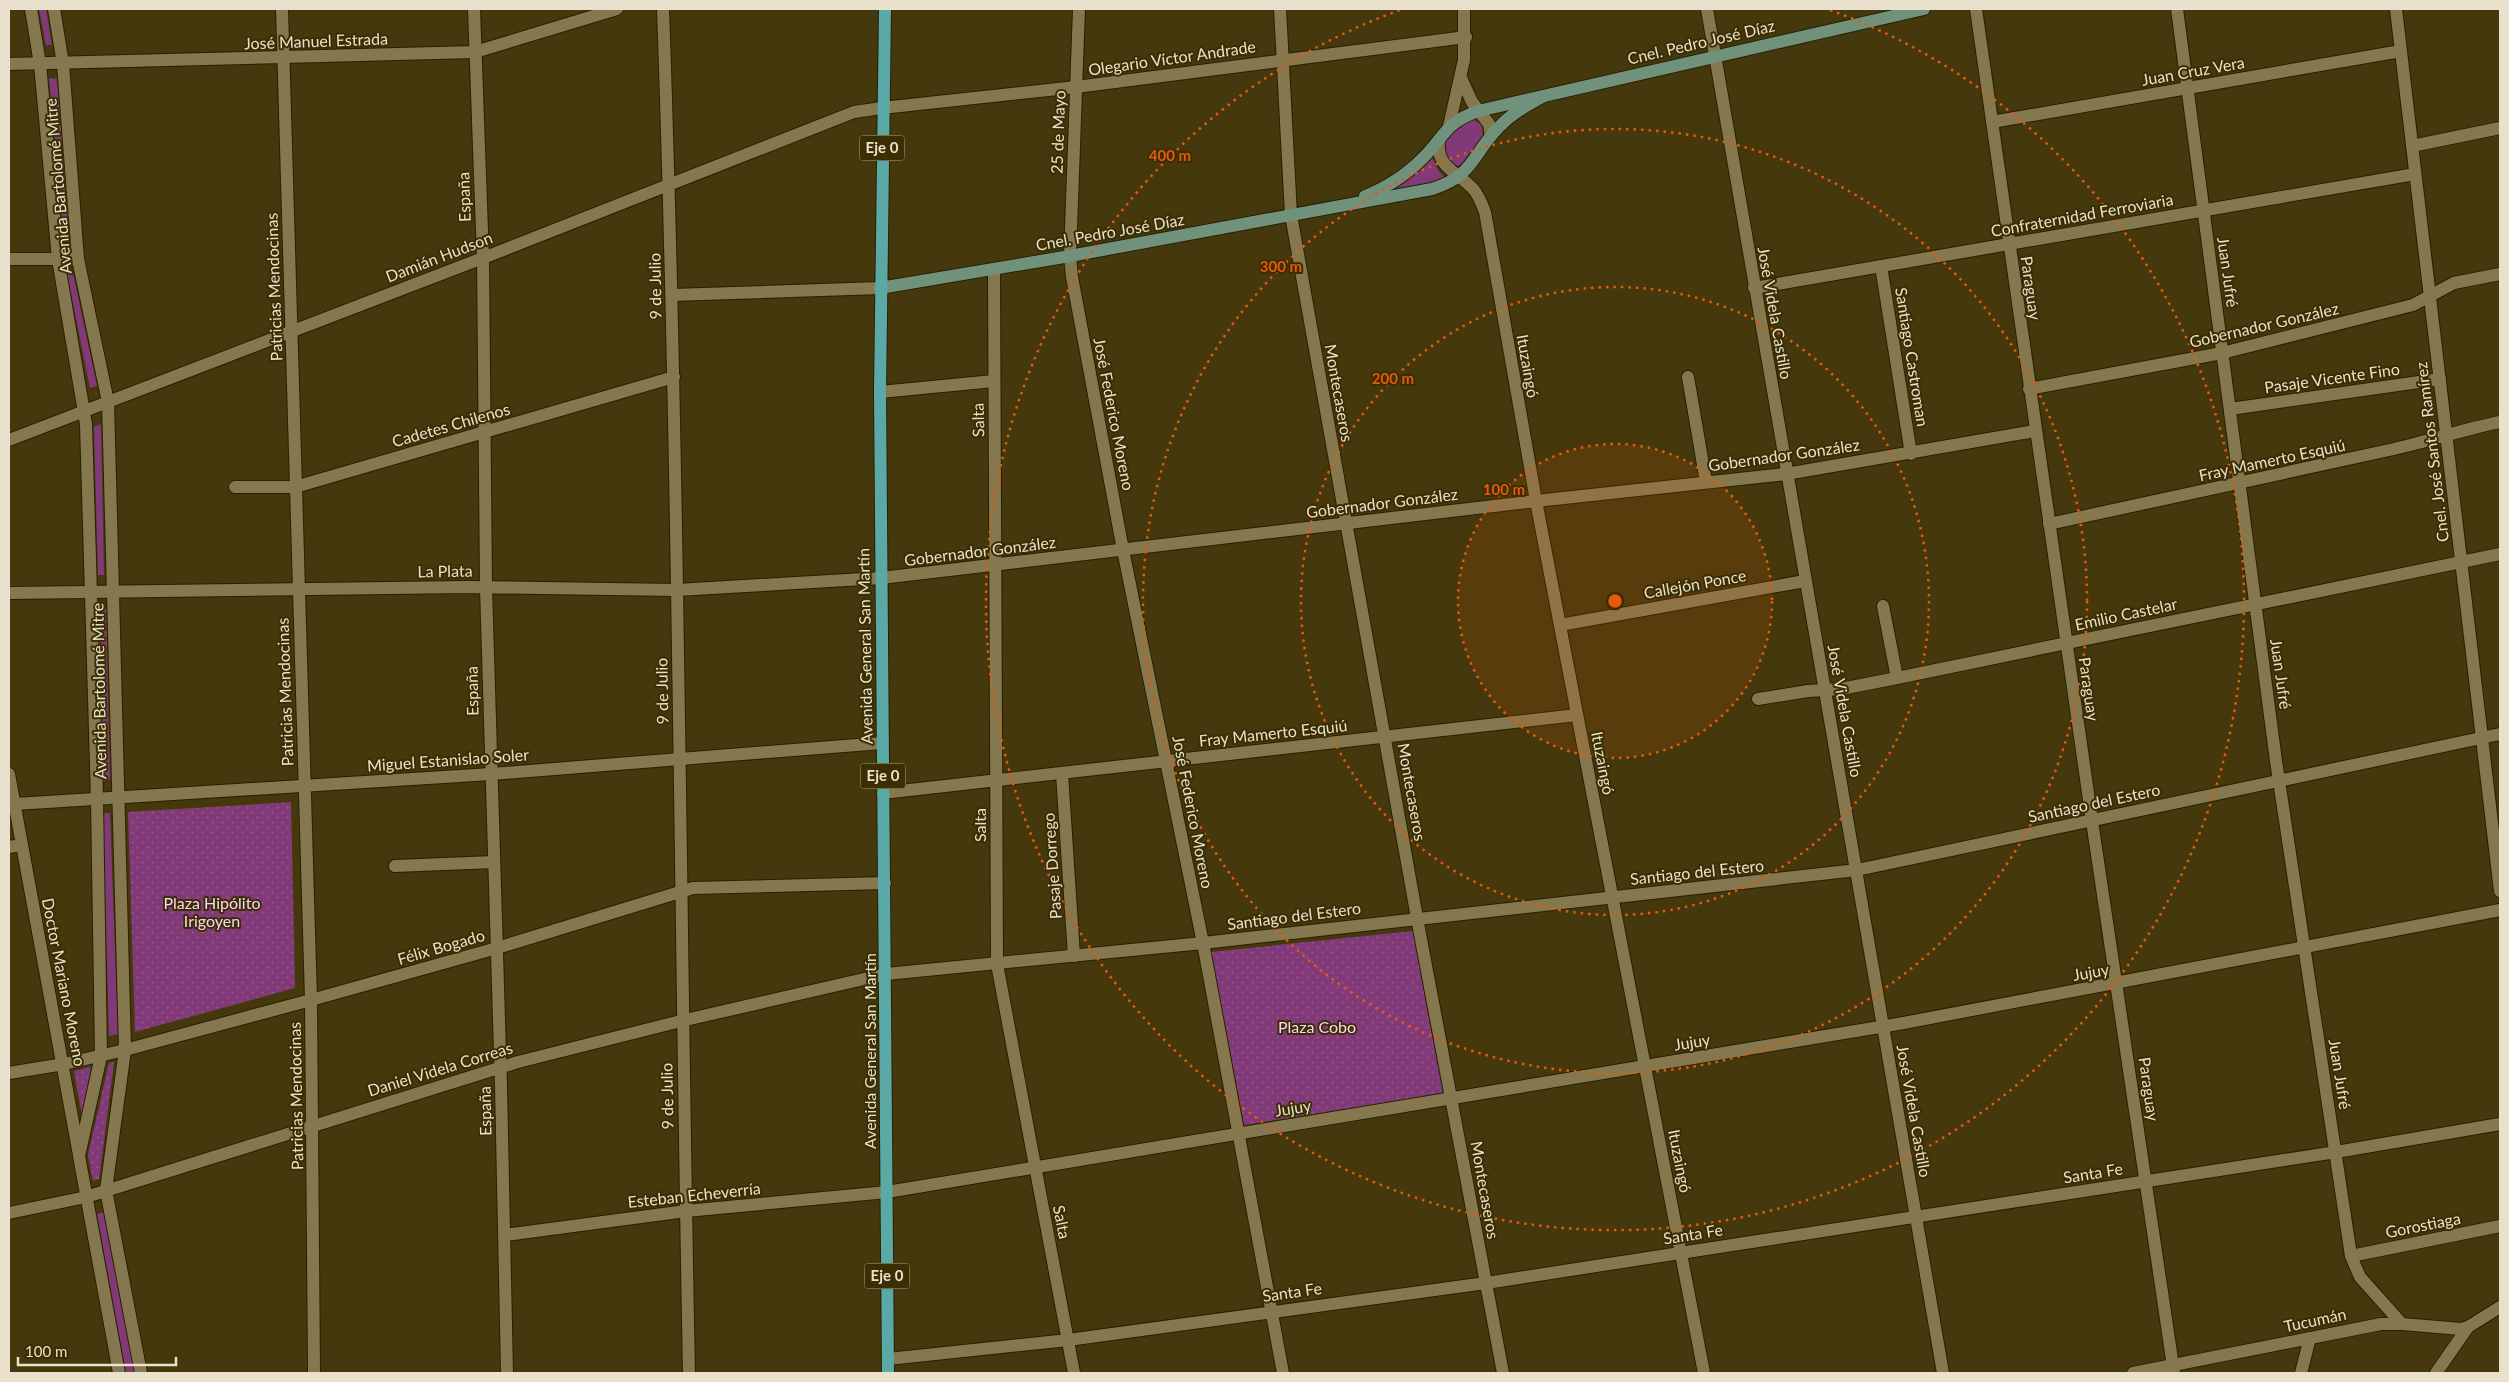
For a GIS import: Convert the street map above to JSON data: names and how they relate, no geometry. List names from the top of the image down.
{
  "streets": {
    "main road": ["Cnel. Pedro José Díaz", "Eje 0", "Avenida General San Martín"],
    "street": [
      "José Manuel Estrada",
      "Olegario Víctor Andrade",
      "Juan Cruz Vera",
      "25 de Mayo",
      "Avenida Bartolomé Mitre",
      "España",
      "Confraternidad Ferroviaria",
      "Damián Hudson",
      "Juan Jufré",
      "9 de Julio",
      "Patricias Mendocinas",
      "Paraguay",
      "José Videla Castillo",
      "Gobernador González",
      "Santiago Castroman",
      "Ituzaingó",
      "Pasaje Vicente Fino",
      "Montecaseros",
      "José Federico Moreno",
      "Salta",
      "Cadetes Chilenos",
      "Cnel. José Santos Ramírez",
      "Fray Mamerto Esquiú",
      "La Plata",
      "Callejón Ponce",
      "Emilio Castelar",
      "Miguel Estanislao Soler",
      "Santiago del Estero",
      "Pasaje Dorrego",
      "Félix Bogado",
      "Jujuy",
      "Doctor Mariano Moreno",
      "Daniel Videla Correas",
      "Santa Fe",
      "Esteban Echeverría",
      "Gorostiaga",
      "Tucumán"
    ]
  },
  "crossings": [
    ["José Manuel Estrada", "Avenida Bartolomé Mitre"],
    ["José Manuel Estrada", "España"],
    ["José Manuel Estrada", "Patricias Mendocinas"],
    ["Cnel. Pedro José Díaz", "25 de Mayo"],
    ["Cnel. Pedro José Díaz", "José Videla Castillo"],
    ["Cnel. Pedro José Díaz", "Ituzaingó"],
    ["Cnel. Pedro José Díaz", "Montecaseros"],
    ["Cnel. Pedro José Díaz", "José Federico Moreno"],
    ["Cnel. Pedro José Díaz", "Salta"],
    ["Cnel. Pedro José Díaz", "Avenida General San Martín"],
    ["Olegario Víctor Andrade", "25 de Mayo"],
    ["Olegario Víctor Andrade", "Damián Hudson"],
    ["Olegario Víctor Andrade", "Montecaseros"],
    ["Olegario Víctor Andrade", "Avenida General San Martín"],
    ["Juan Cruz Vera", "Juan Jufré"],
    ["Juan Cruz Vera", "Paraguay"],
    ["Juan Cruz Vera", "Cnel. José Santos Ramírez"],
    ["25 de Mayo", "José Federico Moreno"],
    ["Avenida Bartolomé Mitre", "Damián Hudson"],
    ["Avenida Bartolomé Mitre", "La Plata"],
    ["Avenida Bartolomé Mitre", "Miguel Estanislao Soler"],
    ["Avenida Bartolomé Mitre", "Félix Bogado"],
    ["Avenida Bartolomé Mitre", "Doctor Mariano Moreno"],
    ["Avenida Bartolomé Mitre", "Daniel Videla Correas"],
    ["España", "Damián Hudson"],
    ["España", "Cadetes Chilenos"],
    ["España", "La Plata"],
    ["España", "Miguel Estanislao Soler"],
    ["España", "Félix Bogado"],
    ["España", "Daniel Videla Correas"],
    ["España", "Esteban Echeverría"],
    ["Confraternidad Ferroviaria", "Juan Jufré"],
    ["Confraternidad Ferroviaria", "Paraguay"],
    ["Confraternidad Ferroviaria", "José Videla Castillo"],
    ["Confraternidad Ferroviaria", "Santiago Castroman"],
    ["Confraternidad Ferroviaria", "Cnel. José Santos Ramírez"],
    ["Damián Hudson", "9 de Julio"],
    ["Damián Hudson", "Patricias Mendocinas"],
    ["Damián Hudson", "Avenida General San Martín"],
    ["Juan Jufré", "Gobernador González"],
    ["Juan Jufré", "Pasaje Vicente Fino"],
    ["Juan Jufré", "Fray Mamerto Esquiú"],
    ["Juan Jufré", "Emilio Castelar"],
    ["Juan Jufré", "Santiago del Estero"],
    ["Juan Jufré", "Jujuy"],
    ["Juan Jufré", "Santa Fe"],
    ["Juan Jufré", "Gorostiaga"],
    ["Juan Jufré", "Tucumán"],
    ["9 de Julio", "Cadetes Chilenos"],
    ["9 de Julio", "La Plata"],
    ["9 de Julio", "Miguel Estanislao Soler"],
    ["9 de Julio", "Félix Bogado"],
    ["9 de Julio", "Daniel Videla Correas"],
    ["9 de Julio", "Esteban Echeverría"],
    ["Patricias Mendocinas", "Cadetes Chilenos"],
    ["Patricias Mendocinas", "La Plata"],
    ["Patricias Mendocinas", "Miguel Estanislao Soler"],
    ["Patricias Mendocinas", "Félix Bogado"],
    ["Patricias Mendocinas", "Daniel Videla Correas"],
    ["Paraguay", "Gobernador González"],
    ["Paraguay", "Fray Mamerto Esquiú"],
    ["Paraguay", "Emilio Castelar"],
    ["Paraguay", "Santiago del Estero"],
    ["Paraguay", "Jujuy"],
    ["Paraguay", "Santa Fe"],
    ["Paraguay", "Tucumán"],
    ["José Videla Castillo", "Gobernador González"],
    ["José Videla Castillo", "Callejón Ponce"],
    ["José Videla Castillo", "Emilio Castelar"],
    ["José Videla Castillo", "Santiago del Estero"],
    ["José Videla Castillo", "Jujuy"],
    ["José Videla Castillo", "Santa Fe"],
    ["Gobernador González", "Santiago Castroman"],
    ["Gobernador González", "Ituzaingó"],
    ["Gobernador González", "Montecaseros"],
    ["Gobernador González", "José Federico Moreno"],
    ["Gobernador González", "Salta"],
    ["Gobernador González", "Cnel. José Santos Ramírez"],
    ["Gobernador González", "La Plata"],
    ["Gobernador González", "Avenida General San Martín"],
    ["Ituzaingó", "Fray Mamerto Esquiú"],
    ["Ituzaingó", "Callejón Ponce"],
    ["Ituzaingó", "Santiago del Estero"],
    ["Ituzaingó", "Jujuy"],
    ["Ituzaingó", "Santa Fe"],
    ["Pasaje Vicente Fino", "Cnel. José Santos Ramírez"],
    ["Montecaseros", "Fray Mamerto Esquiú"],
    ["Montecaseros", "Santiago del Estero"],
    ["Montecaseros", "Jujuy"],
    ["Montecaseros", "Santa Fe"],
    ["José Federico Moreno", "Fray Mamerto Esquiú"],
    ["José Federico Moreno", "Santiago del Estero"],
    ["José Federico Moreno", "Jujuy"],
    ["José Federico Moreno", "Santa Fe"],
    ["Salta", "Fray Mamerto Esquiú"],
    ["Salta", "Santiago del Estero"],
    ["Salta", "Jujuy"],
    ["Salta", "Santa Fe"],
    ["Cnel. José Santos Ramírez", "Fray Mamerto Esquiú"],
    ["Cnel. José Santos Ramírez", "Emilio Castelar"],
    ["Cnel. José Santos Ramírez", "Santiago del Estero"],
    ["Fray Mamerto Esquiú", "Avenida General San Martín"],
    ["Fray Mamerto Esquiú", "Pasaje Dorrego"],
    ["La Plata", "Avenida General San Martín"],
    ["Avenida General San Martín", "Miguel Estanislao Soler"],
    ["Avenida General San Martín", "Santiago del Estero"],
    ["Avenida General San Martín", "Félix Bogado"],
    ["Avenida General San Martín", "Jujuy"],
    ["Avenida General San Martín", "Daniel Videla Correas"],
    ["Avenida General San Martín", "Santa Fe"],
    ["Avenida General San Martín", "Esteban Echeverría"],
    ["Miguel Estanislao Soler", "Doctor Mariano Moreno"],
    ["Santiago del Estero", "Pasaje Dorrego"],
    ["Santiago del Estero", "Daniel Videla Correas"],
    ["Félix Bogado", "Doctor Mariano Moreno"],
    ["Jujuy", "Esteban Echeverría"],
    ["Doctor Mariano Moreno", "Daniel Videla Correas"]
  ],
  "parks": ["Plaza Hipólito Irigoyen", "Plaza Cobo"],
  "scale_bar": "100 m",
  "rings": [
    "400 m",
    "300 m",
    "200 m",
    "100 m"
  ]
}
